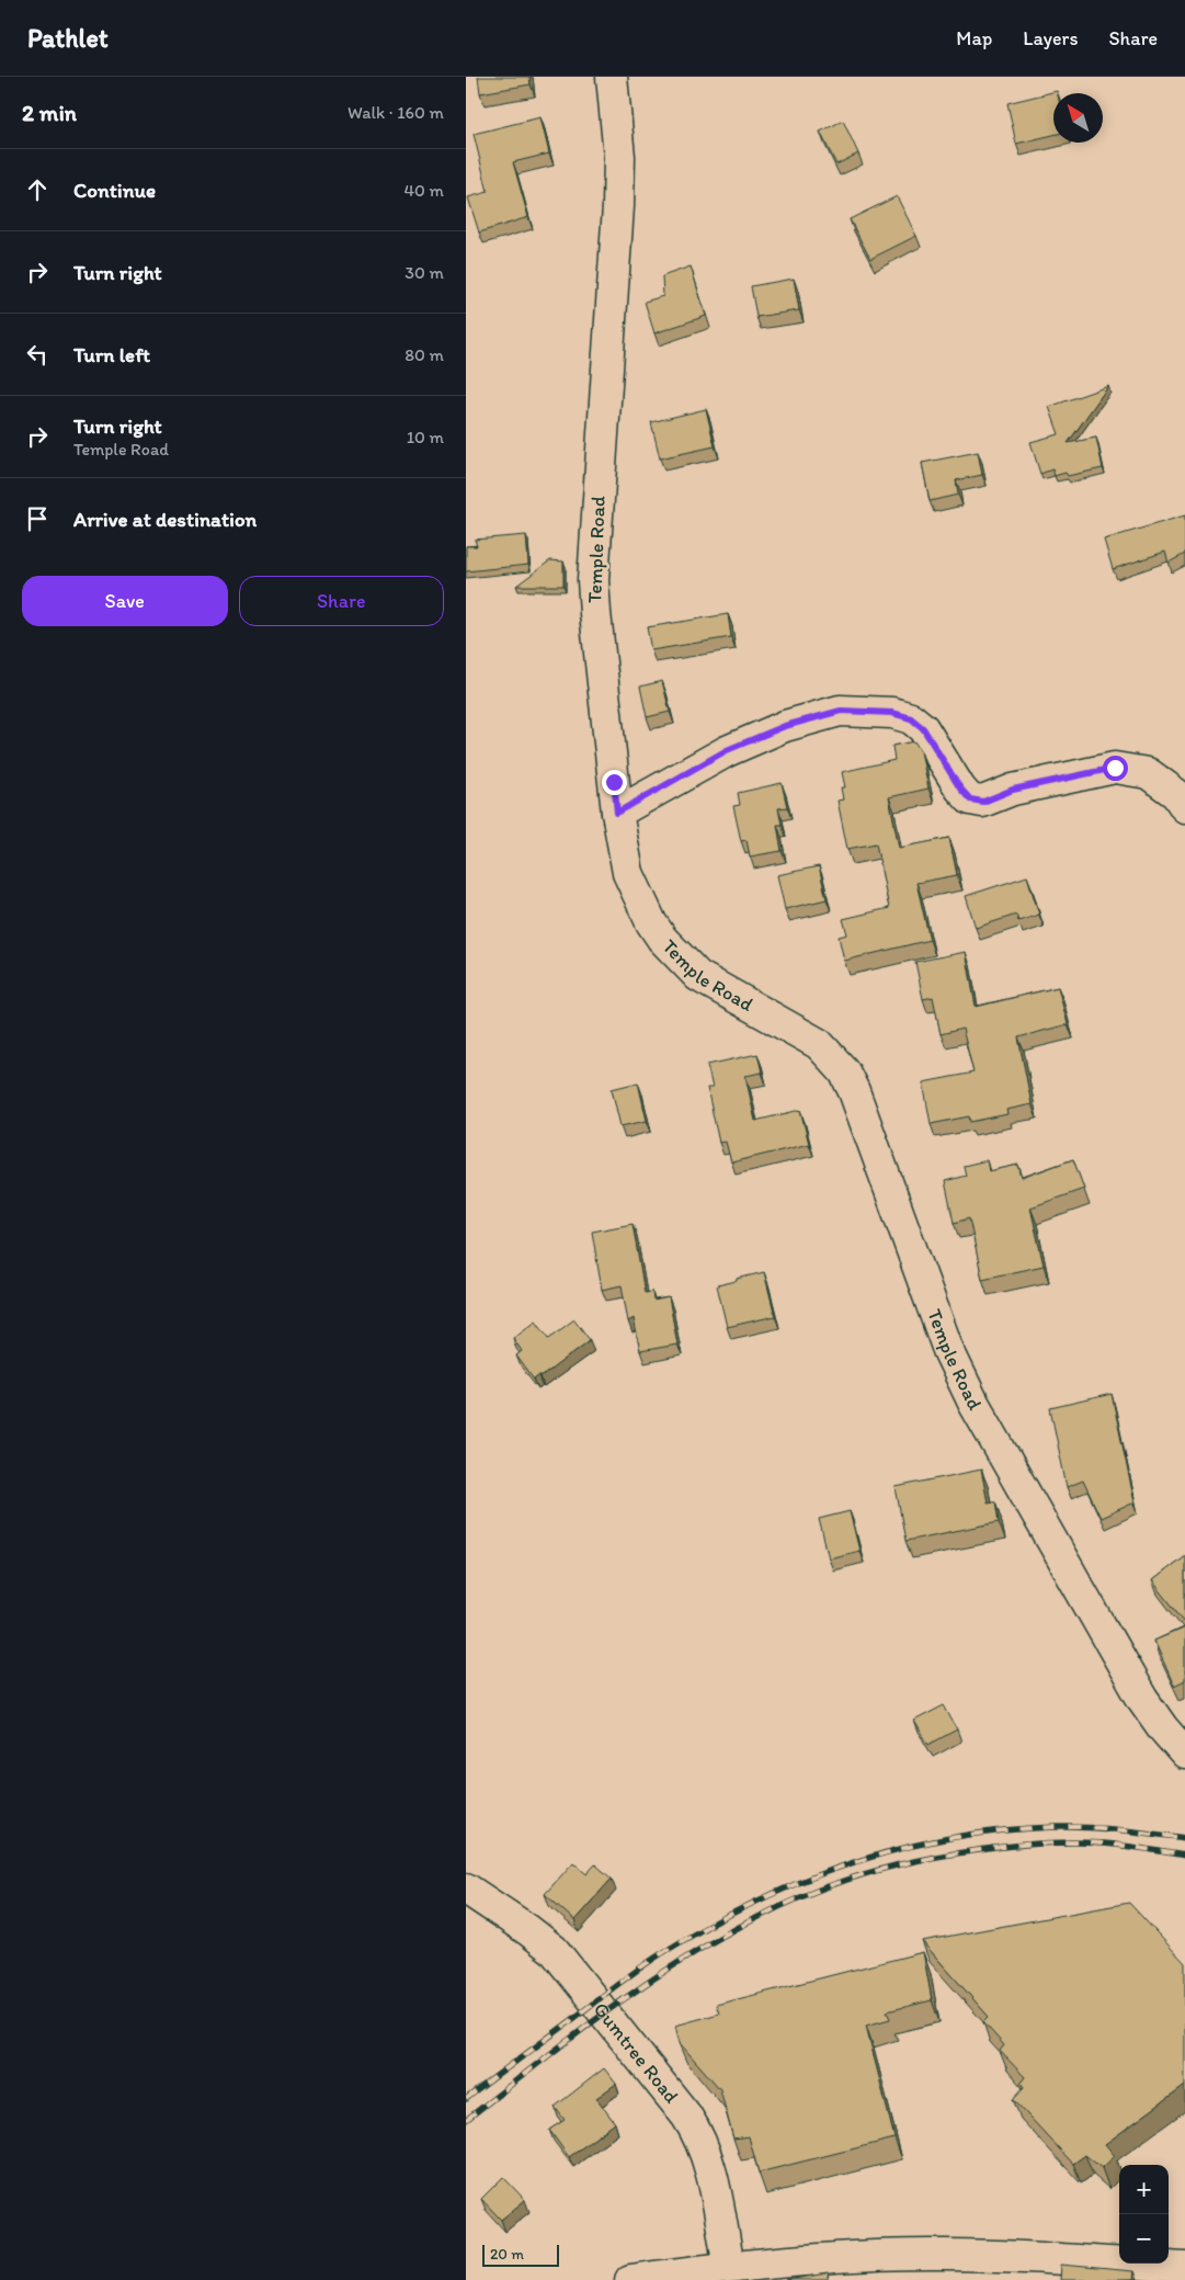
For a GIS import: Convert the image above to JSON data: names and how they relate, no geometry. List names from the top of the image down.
{
  "streets": {
    "street": ["Temple Road", "Gumtree Road"]
  },
  "scale_bar": "20 m",
  "north": "top left",
  "page": {
    "header": "Pathlet",
    "nav": ["Map", "Layers", "Share"],
    "heading": ["2 min", "Walk · 160 m"],
    "list": [
      ["Continue", "40 m"],
      ["Turn right", "30 m"],
      ["Turn left", "80 m"],
      ["Turn right", "Temple Road", "10 m"],
      "Arrive at destination"
    ],
    "buttons": ["Save", "Share"],
    "map_buttons": ["+", "−"],
    "scale": "20 m"
  }
}
